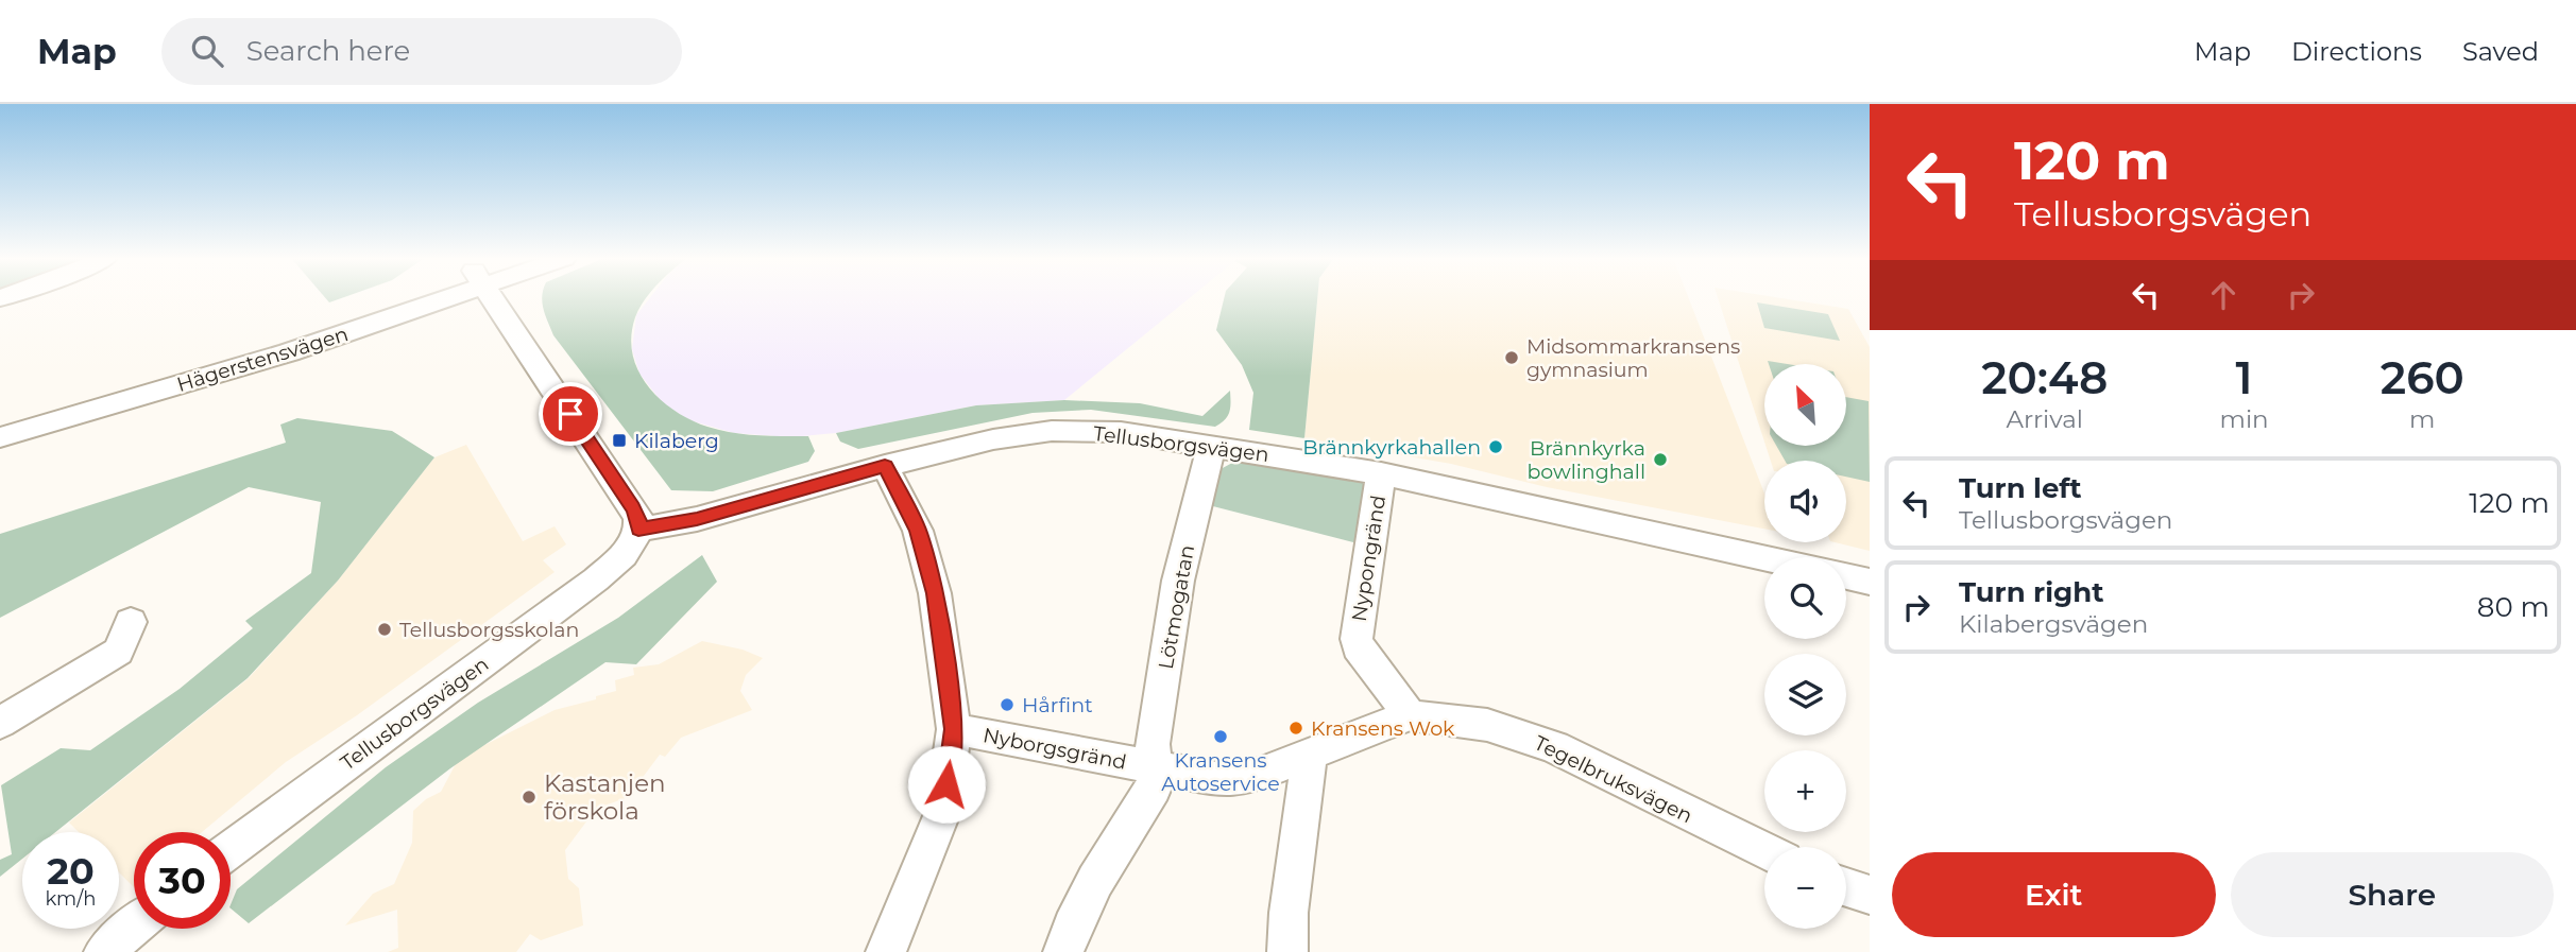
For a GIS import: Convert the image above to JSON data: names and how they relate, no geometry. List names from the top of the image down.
{
  "streets": {
    "street": [
      "Hägerstensvägen",
      "Tellusborgsvägen",
      "Nypongränd",
      "Lötmogatan",
      "Nyborgsgränd",
      "Tegelbruksvägen"
    ]
  },
  "crossings": [
    ["Tellusborgsvägen", "Nypongränd"],
    ["Tellusborgsvägen", "Lötmogatan"],
    ["Nypongränd", "Tegelbruksvägen"],
    ["Lötmogatan", "Nyborgsgränd"],
    ["Lötmogatan", "Tegelbruksvägen"],
    ["Nyborgsgränd", "Tegelbruksvägen"]
  ],
  "places": {
    "other": [
      "Midsommarkransens gymnasium",
      "Brännkyrkahallen",
      "Brännkyrka bowlinghall",
      "Tellusborgsskolan",
      "Hårfint",
      "Kransens Wok",
      "Kransens Autoservice",
      "Kastanjen förskola"
    ],
    "transit": ["Kilaberg"]
  },
  "north": "top left",
  "page": {
    "header": "Map",
    "search": "Search here",
    "nav": ["Map", "Directions", "Saved"],
    "turn": ["120 m", "Tellusborgsvägen"],
    "eta": [
      "20:48",
      "Arrival",
      "1",
      "min",
      "260",
      "m"
    ],
    "map_buttons": ["+", "−"],
    "list": [
      {
        "name": "Turn left",
        "note": "Tellusborgsvägen",
        "value": "120 m"
      },
      {
        "name": "Turn right",
        "note": "Kilabergsvägen",
        "value": "80 m"
      }
    ],
    "speed": "20 km/h",
    "limit": "30",
    "buttons": ["Exit", "Share"]
  }
}
